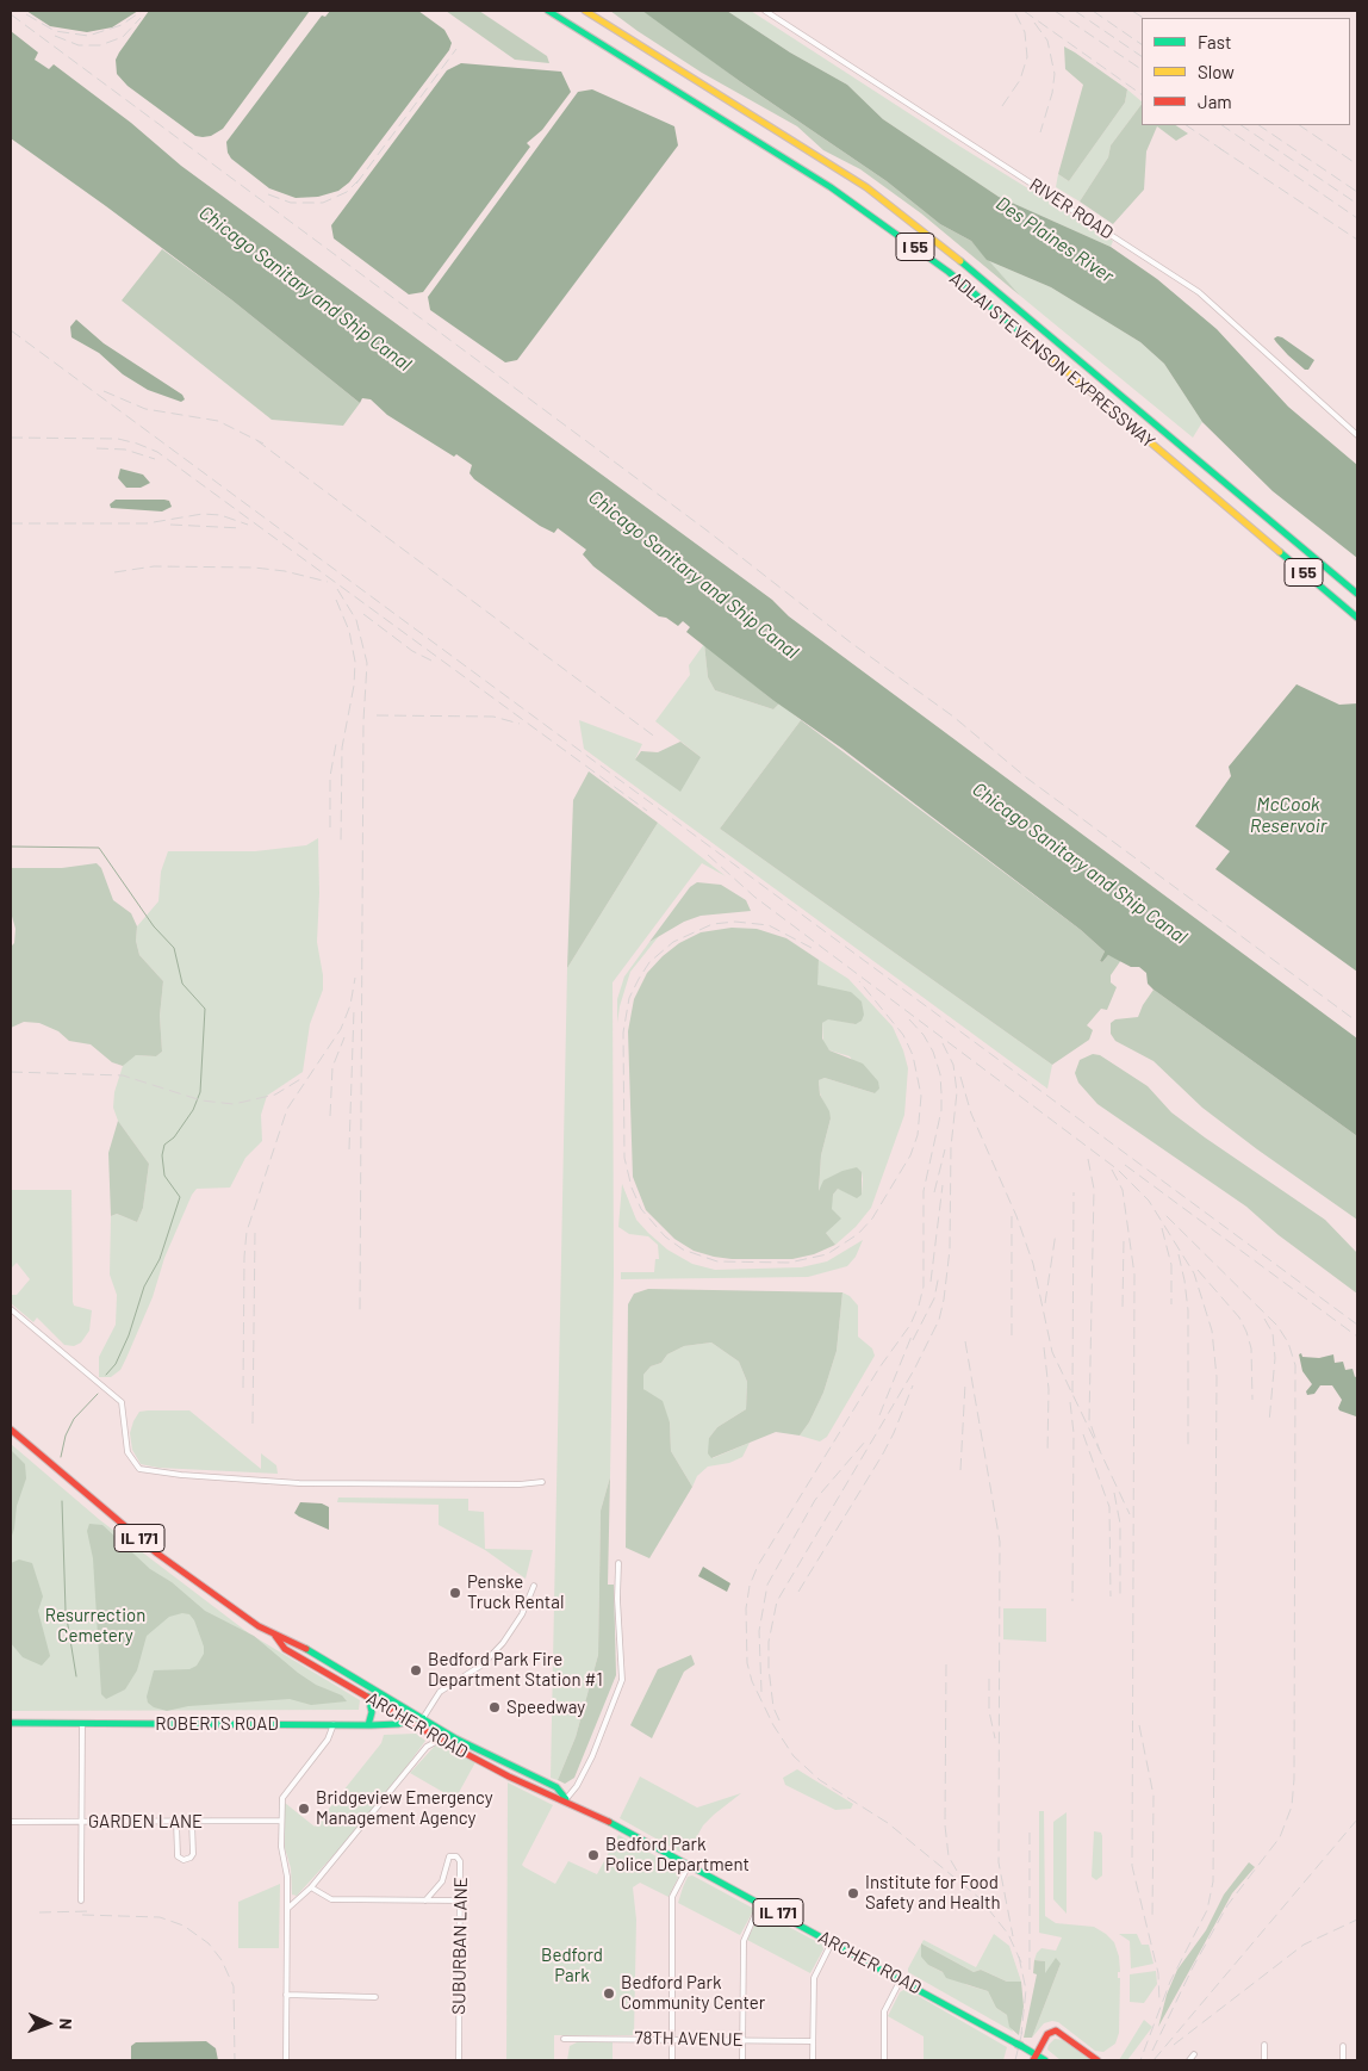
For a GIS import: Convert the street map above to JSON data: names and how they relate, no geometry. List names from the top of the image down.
{
  "streets": {
    "main road": [
      "I 55",
      "ADLAI STEVENSON EXPRESSWAY",
      "IL 171",
      "ROBERTS ROAD",
      "ARCHER ROAD"
    ],
    "street": [
      "RIVER ROAD",
      "GARDEN LANE",
      "SUBURBAN LANE",
      "78TH AVENUE"
    ]
  },
  "crossings": [
    ["ROBERTS ROAD", "ARCHER ROAD"]
  ],
  "water": ["Des Plaines River", "Chicago Sanitary and Ship Canal", "McCook Reservoir"],
  "parks": ["Resurrection Cemetery", "Bedford Park"],
  "places": [
    "Penske Truck Rental",
    "Bedford Park Fire Department Station #1",
    "Speedway",
    "Bridgeview Emergency Management Agency",
    "Bedford Park Police Department",
    "Institute for Food Safety and Health",
    "Bedford Park Community Center"
  ],
  "legend": ["Fast", "Slow", "Jam"],
  "north": "right"
}
